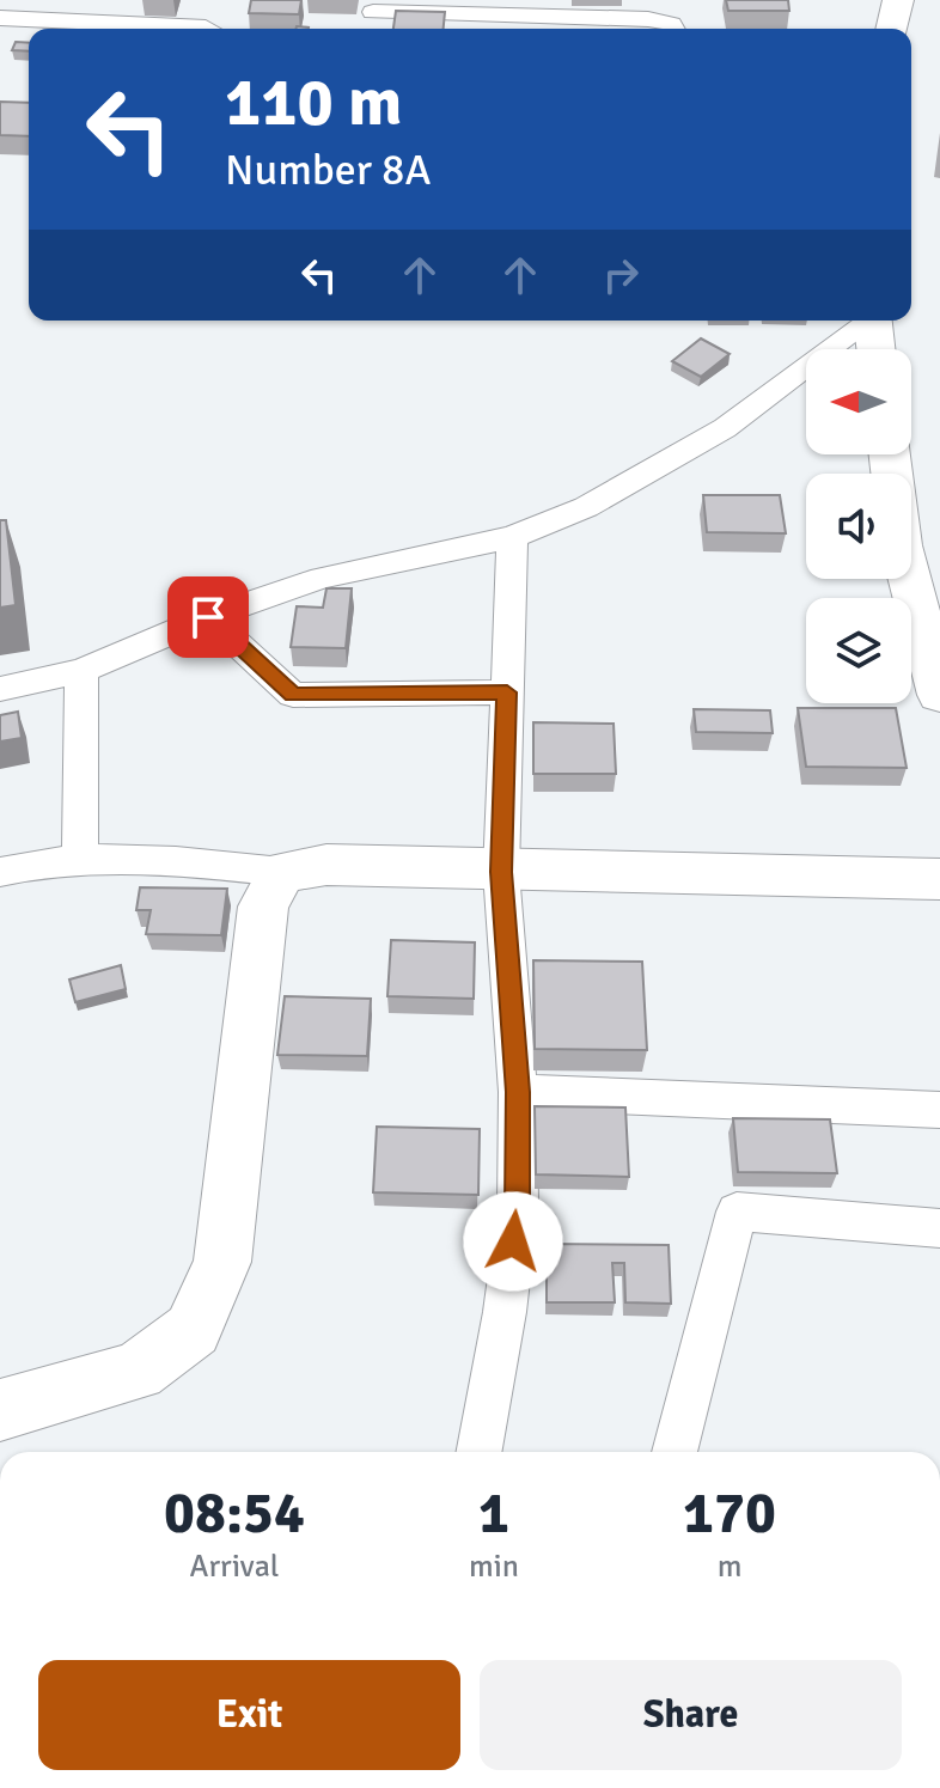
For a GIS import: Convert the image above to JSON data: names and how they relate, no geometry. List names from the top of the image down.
{
  "north": "left",
  "page": {
    "turn": ["110 m", "Number 8A"],
    "eta": [
      "08:54",
      "Arrival",
      "1",
      "min",
      "170",
      "m"
    ],
    "buttons": ["Exit", "Share"]
  }
}
